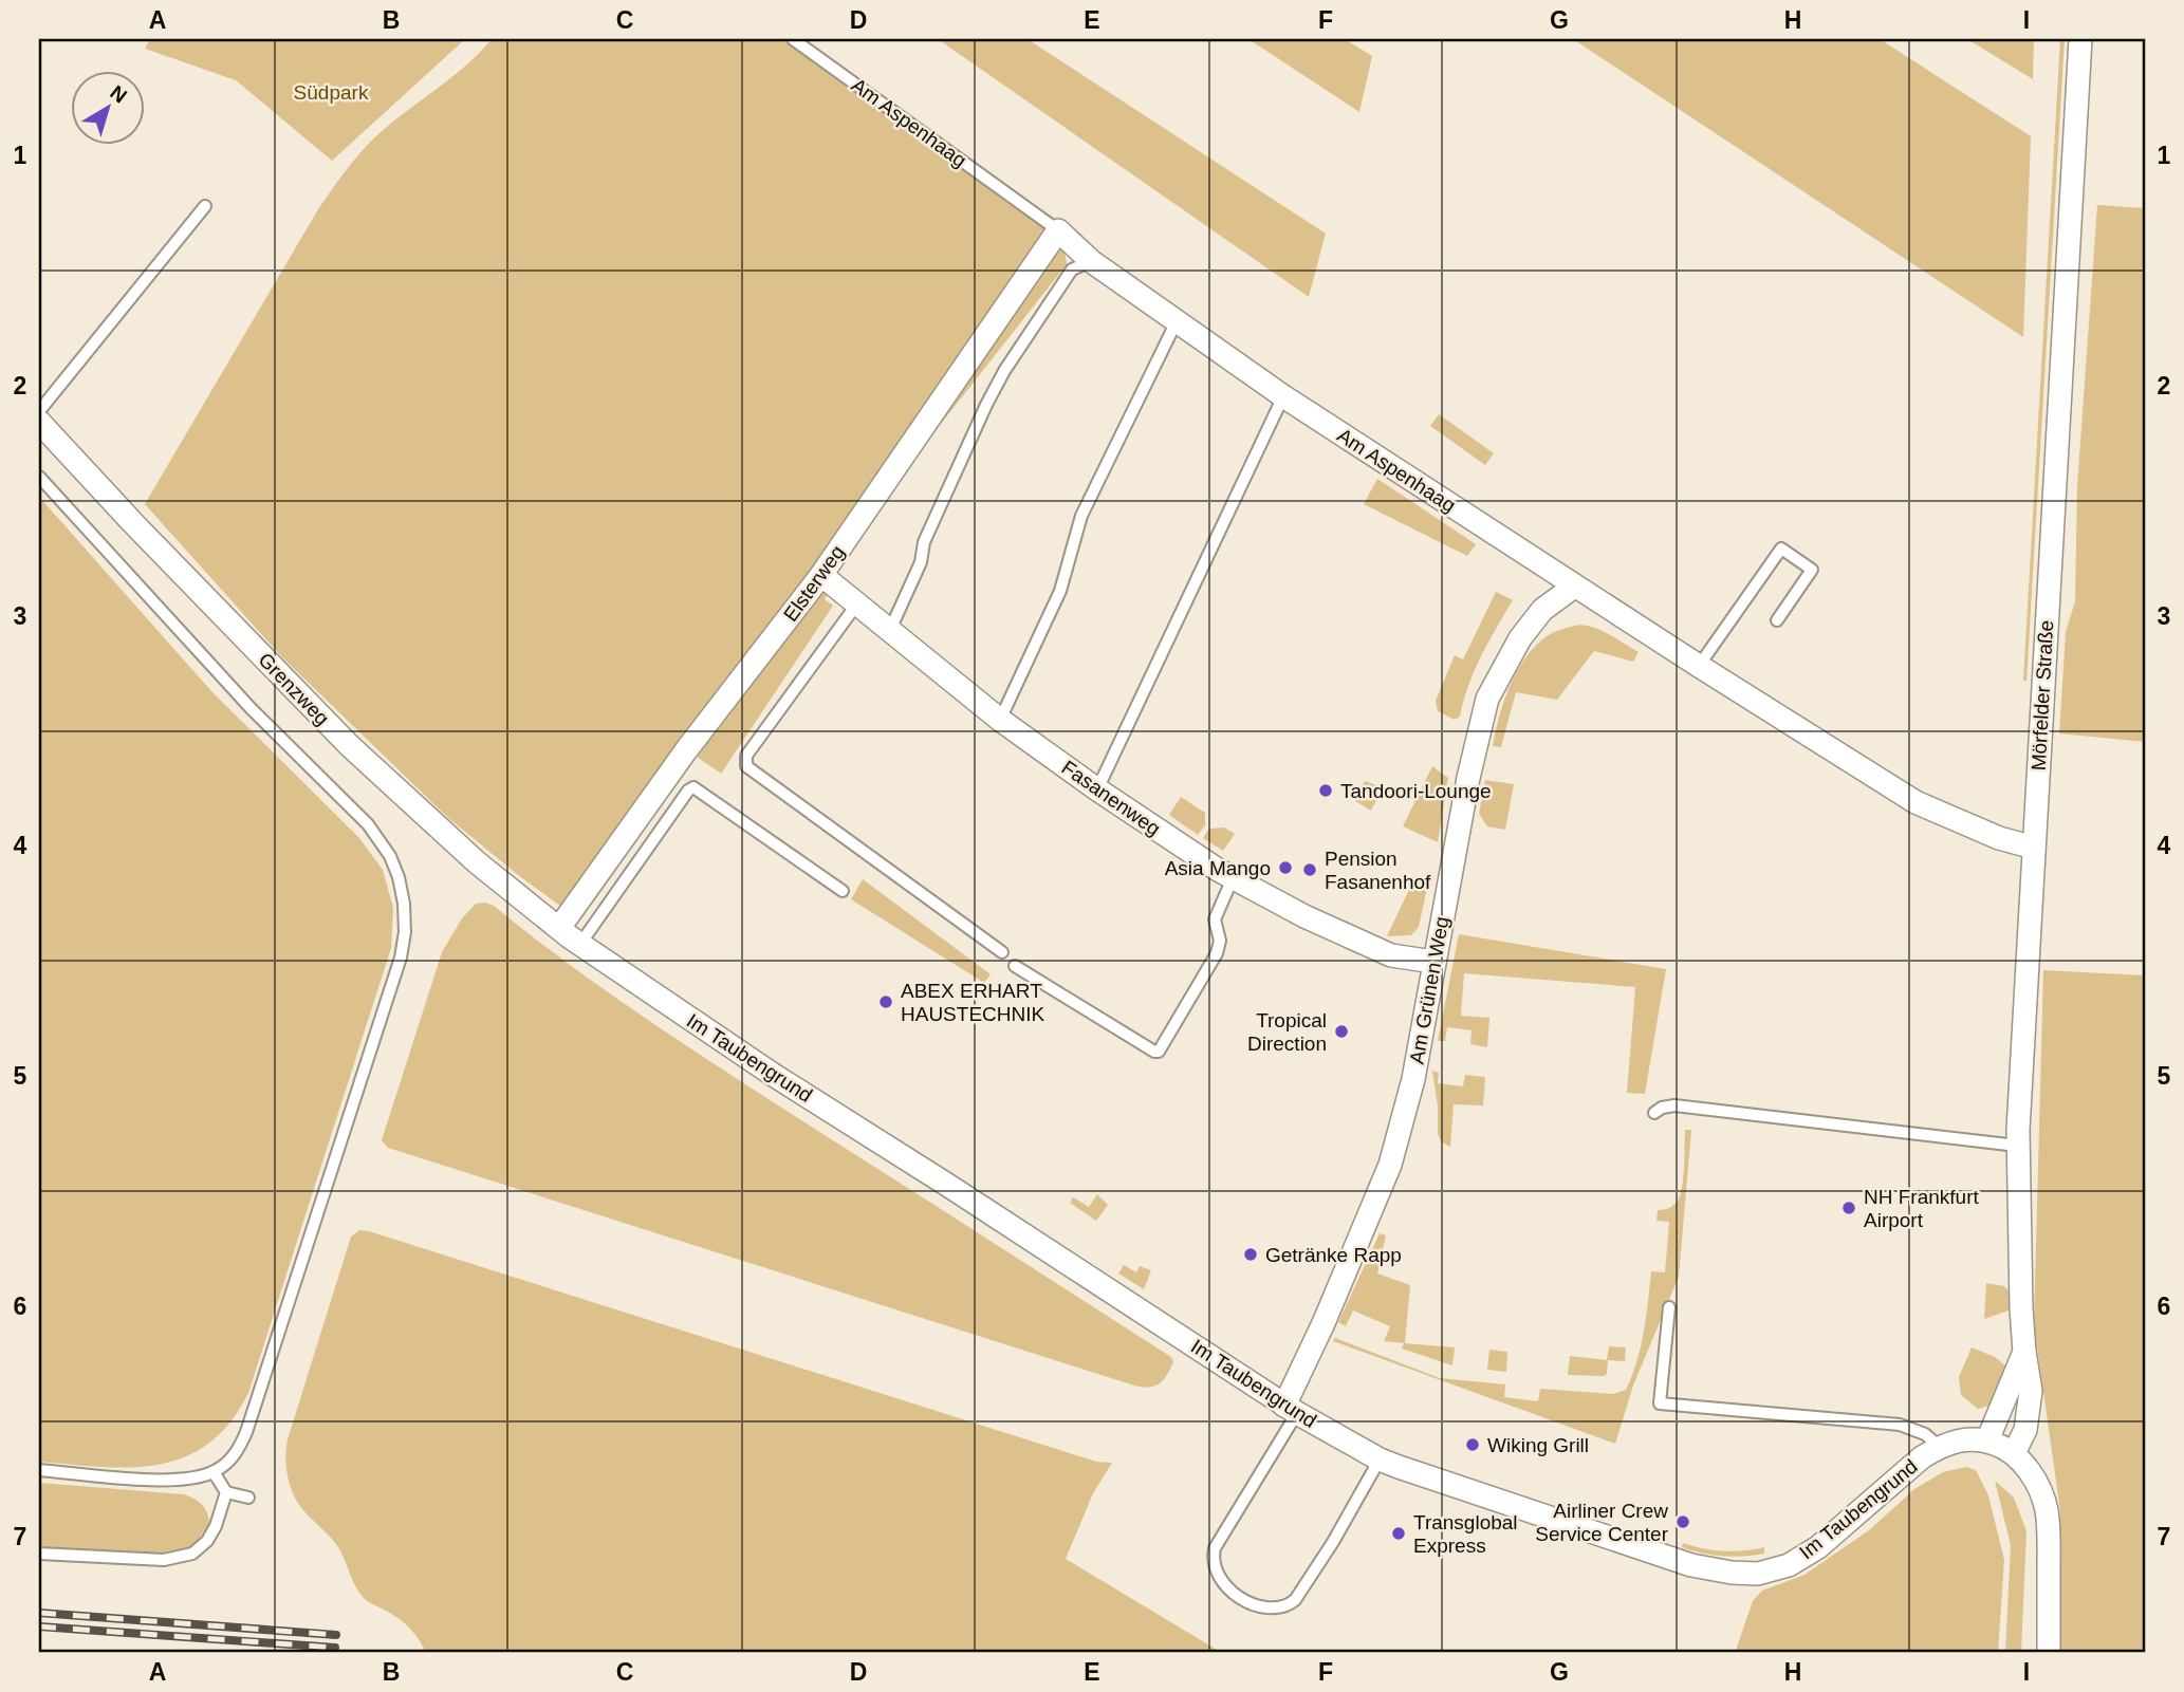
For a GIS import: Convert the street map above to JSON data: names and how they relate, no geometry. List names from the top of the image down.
{
  "streets": {
    "street": [
      "Am Aspenhaag",
      "Elsterweg",
      "Grenzweg",
      "Mörfelder Straße",
      "Fasanenweg",
      "Am Grünen Weg",
      "Im Taubengrund"
    ]
  },
  "crossings": [
    ["Am Aspenhaag", "Elsterweg"],
    ["Am Aspenhaag", "Mörfelder Straße"],
    ["Am Aspenhaag", "Am Grünen Weg"],
    ["Elsterweg", "Grenzweg"],
    ["Elsterweg", "Fasanenweg"],
    ["Elsterweg", "Im Taubengrund"],
    ["Grenzweg", "Im Taubengrund"],
    ["Mörfelder Straße", "Im Taubengrund"],
    ["Fasanenweg", "Am Grünen Weg"],
    ["Am Grünen Weg", "Im Taubengrund"]
  ],
  "parks": ["Südpark"],
  "places": [
    "Tandoori-Lounge",
    "Asia Mango",
    "Pension Fasanenhof",
    "ABEX ERHART HAUSTECHNIK",
    "Tropical Direction",
    "NH Frankfurt Airport",
    "Getränke Rapp",
    "Wiking Grill",
    "Airliner Crew Service Center",
    "Transglobal Express"
  ],
  "north": "top right",
  "grid": {
    "columns": [
      "A",
      "B",
      "C",
      "D",
      "E",
      "F",
      "G",
      "H",
      "I"
    ],
    "rows": [
      "1",
      "2",
      "3",
      "4",
      "5",
      "6",
      "7"
    ]
  }
}
